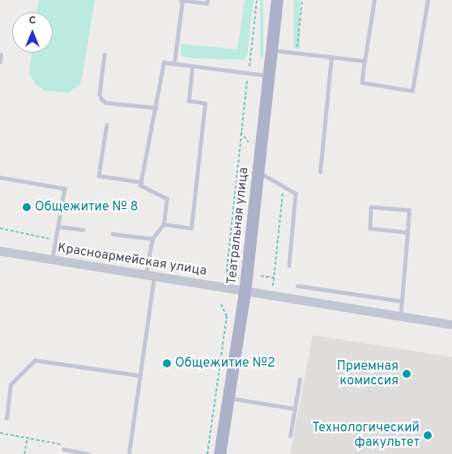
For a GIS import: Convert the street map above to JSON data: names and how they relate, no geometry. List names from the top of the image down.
{
  "streets": {
    "main road": ["Театральная улица"],
    "street": ["Красноармейская улица"]
  },
  "crossings": [
    ["Театральная улица", "Красноармейская улица"]
  ],
  "places": [
    "Общежитие № 8",
    "Общежитие №2",
    "Приемная комиссия",
    "Технологический факультет"
  ],
  "north": "top"
}
